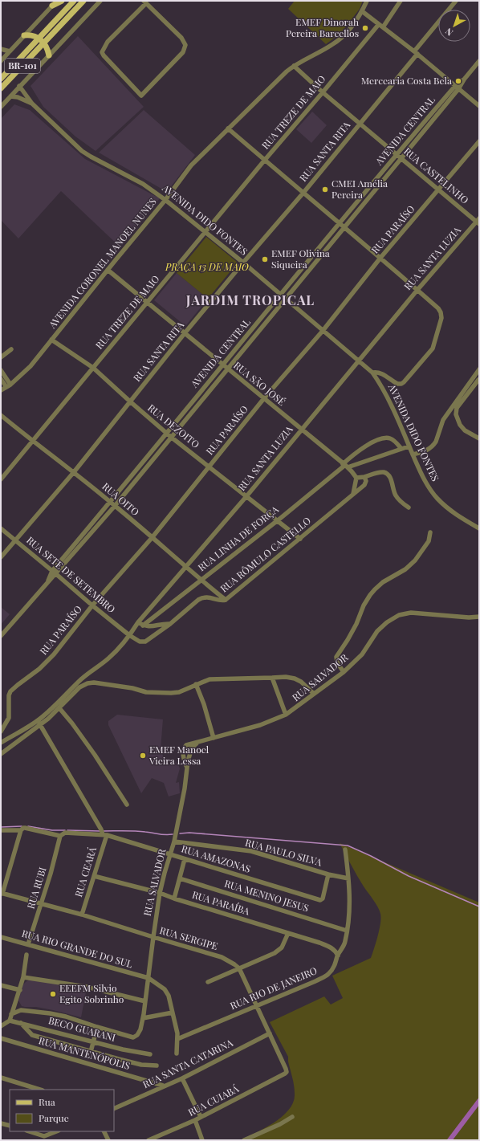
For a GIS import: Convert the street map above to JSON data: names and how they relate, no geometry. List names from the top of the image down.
{
  "streets": {
    "main road": ["BR-101"],
    "street": [
      "RUA TREZE DE MAIO",
      "AVENIDA CENTRAL",
      "RUA SANTA RITA",
      "RUA CASTELINHO",
      "AVENIDA DIDO FONTES",
      "RUA PARAÍSO",
      "RUA SANTA LUZIA",
      "AVENIDA CORONEL MANOEL NUNES",
      "RUA SÃO JOSÉ",
      "RUA DEZOITO",
      "RUA OITO",
      "RUA LINHA DE FORÇA",
      "RUA RÔMULO CASTELLO",
      "RUA SETE DE SETEMBRO",
      "RUA SALVADOR",
      "RUA PAULO SILVA",
      "RUA AMAZONAS",
      "RUA CEARÁ",
      "RUA RUBI",
      "RUA MENINO JESUS",
      "RUA PARAÍBA",
      "RUA SERGIPE",
      "RUA RIO GRANDE DO SUL",
      "RUA RIO DE JANEIRO",
      "BECO GUARANI",
      "RUA MANTENÓPOLIS",
      "RUA SANTA CATARINA",
      "RUA CUIABÁ"
    ]
  },
  "crossings": [
    ["RUA TREZE DE MAIO", "RUA CASTELINHO"],
    ["RUA TREZE DE MAIO", "AVENIDA DIDO FONTES"],
    ["RUA TREZE DE MAIO", "RUA SÃO JOSÉ"],
    ["RUA TREZE DE MAIO", "RUA DEZOITO"],
    ["RUA TREZE DE MAIO", "RUA OITO"],
    ["AVENIDA CENTRAL", "RUA CASTELINHO"],
    ["AVENIDA CENTRAL", "AVENIDA DIDO FONTES"],
    ["AVENIDA CENTRAL", "RUA SÃO JOSÉ"],
    ["AVENIDA CENTRAL", "RUA DEZOITO"],
    ["AVENIDA CENTRAL", "RUA OITO"],
    ["AVENIDA CENTRAL", "RUA SETE DE SETEMBRO"],
    ["RUA SANTA RITA", "RUA CASTELINHO"],
    ["RUA SANTA RITA", "AVENIDA DIDO FONTES"],
    ["RUA SANTA RITA", "RUA SÃO JOSÉ"],
    ["RUA SANTA RITA", "RUA DEZOITO"],
    ["RUA SANTA RITA", "RUA OITO"],
    ["RUA SANTA RITA", "RUA SETE DE SETEMBRO"],
    ["RUA CASTELINHO", "RUA PARAÍSO"],
    ["RUA CASTELINHO", "RUA SANTA LUZIA"],
    ["RUA CASTELINHO", "AVENIDA CORONEL MANOEL NUNES"],
    ["AVENIDA DIDO FONTES", "RUA PARAÍSO"],
    ["AVENIDA DIDO FONTES", "RUA SANTA LUZIA"],
    ["AVENIDA DIDO FONTES", "AVENIDA CORONEL MANOEL NUNES"],
    ["AVENIDA DIDO FONTES", "RUA LINHA DE FORÇA"],
    ["RUA PARAÍSO", "RUA SÃO JOSÉ"],
    ["RUA PARAÍSO", "RUA DEZOITO"],
    ["RUA PARAÍSO", "RUA OITO"],
    ["RUA PARAÍSO", "RUA SETE DE SETEMBRO"],
    ["RUA SANTA LUZIA", "RUA SÃO JOSÉ"],
    ["RUA SANTA LUZIA", "RUA DEZOITO"],
    ["RUA SANTA LUZIA", "RUA OITO"],
    ["RUA SANTA LUZIA", "RUA RÔMULO CASTELLO"],
    ["RUA SANTA LUZIA", "RUA SETE DE SETEMBRO"],
    ["AVENIDA CORONEL MANOEL NUNES", "RUA SÃO JOSÉ"],
    ["AVENIDA CORONEL MANOEL NUNES", "RUA DEZOITO"],
    ["RUA SÃO JOSÉ", "RUA LINHA DE FORÇA"],
    ["RUA DEZOITO", "RUA LINHA DE FORÇA"],
    ["RUA DEZOITO", "RUA RÔMULO CASTELLO"],
    ["RUA OITO", "RUA LINHA DE FORÇA"],
    ["RUA OITO", "RUA RÔMULO CASTELLO"],
    ["RUA RÔMULO CASTELLO", "RUA SETE DE SETEMBRO"],
    ["RUA SALVADOR", "RUA PAULO SILVA"],
    ["RUA SALVADOR", "RUA AMAZONAS"],
    ["RUA SALVADOR", "RUA PARAÍBA"],
    ["RUA SALVADOR", "RUA SERGIPE"],
    ["RUA SALVADOR", "RUA RIO GRANDE DO SUL"],
    ["RUA PAULO SILVA", "RUA AMAZONAS"],
    ["RUA PAULO SILVA", "RUA RIO DE JANEIRO"],
    ["RUA AMAZONAS", "RUA CEARÁ"],
    ["RUA AMAZONAS", "RUA RUBI"],
    ["RUA CEARÁ", "RUA PARAÍBA"],
    ["RUA CEARÁ", "RUA SERGIPE"],
    ["RUA RUBI", "RUA SERGIPE"],
    ["RUA RUBI", "RUA RIO GRANDE DO SUL"],
    ["RUA MENINO JESUS", "RUA RIO DE JANEIRO"],
    ["RUA PARAÍBA", "RUA RIO DE JANEIRO"],
    ["RUA RIO GRANDE DO SUL", "RUA RIO DE JANEIRO"],
    ["RUA MANTENÓPOLIS", "RUA SANTA CATARINA"],
    ["RUA SANTA CATARINA", "RUA CUIABÁ"]
  ],
  "districts": ["JARDIM TROPICAL"],
  "parks": ["PRAÇA 13 DE MAIO"],
  "places": [
    "EMEF Dinorah Pereira Barcellos",
    "Mercearia Costa Bela",
    "CMEI Amélia Pereira",
    "EMEF Olivina Siqueira",
    "EMEF Manoel Vieira Lessa",
    "EEEFM Silvio Egito Sobrinho"
  ],
  "legend": ["Rua", "Parque"],
  "north": "bottom left"
}
